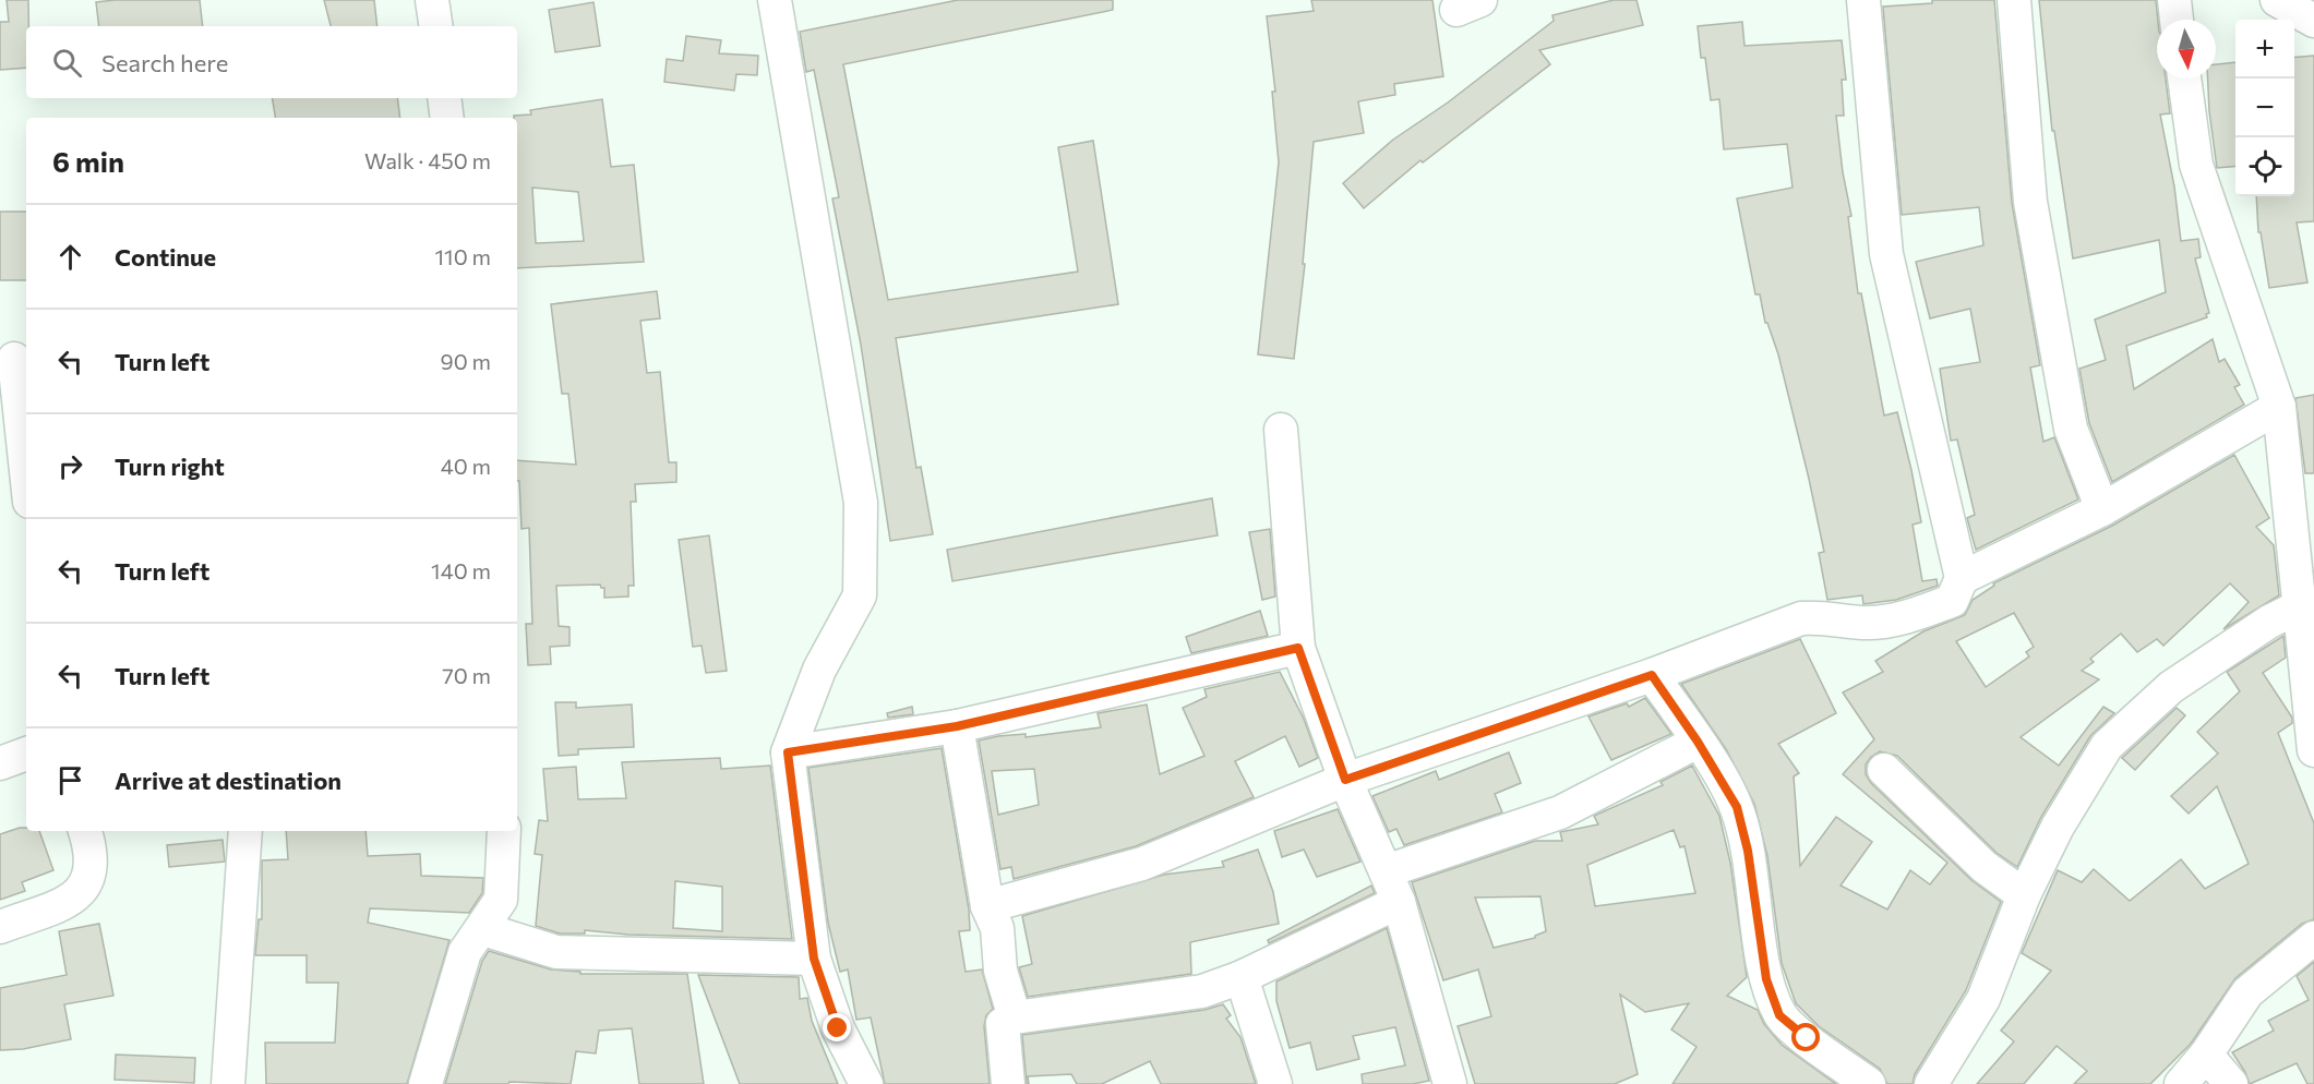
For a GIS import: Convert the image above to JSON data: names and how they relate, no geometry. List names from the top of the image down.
{
  "north": "bottom",
  "page": {
    "map_buttons": ["+", "−"],
    "search": "Search here",
    "heading": ["6 min", "Walk · 450 m"],
    "list": [
      ["Continue", "110 m"],
      ["Turn left", "90 m"],
      ["Turn right", "40 m"],
      ["Turn left", "140 m"],
      ["Turn left", "70 m"],
      "Arrive at destination"
    ]
  }
}
